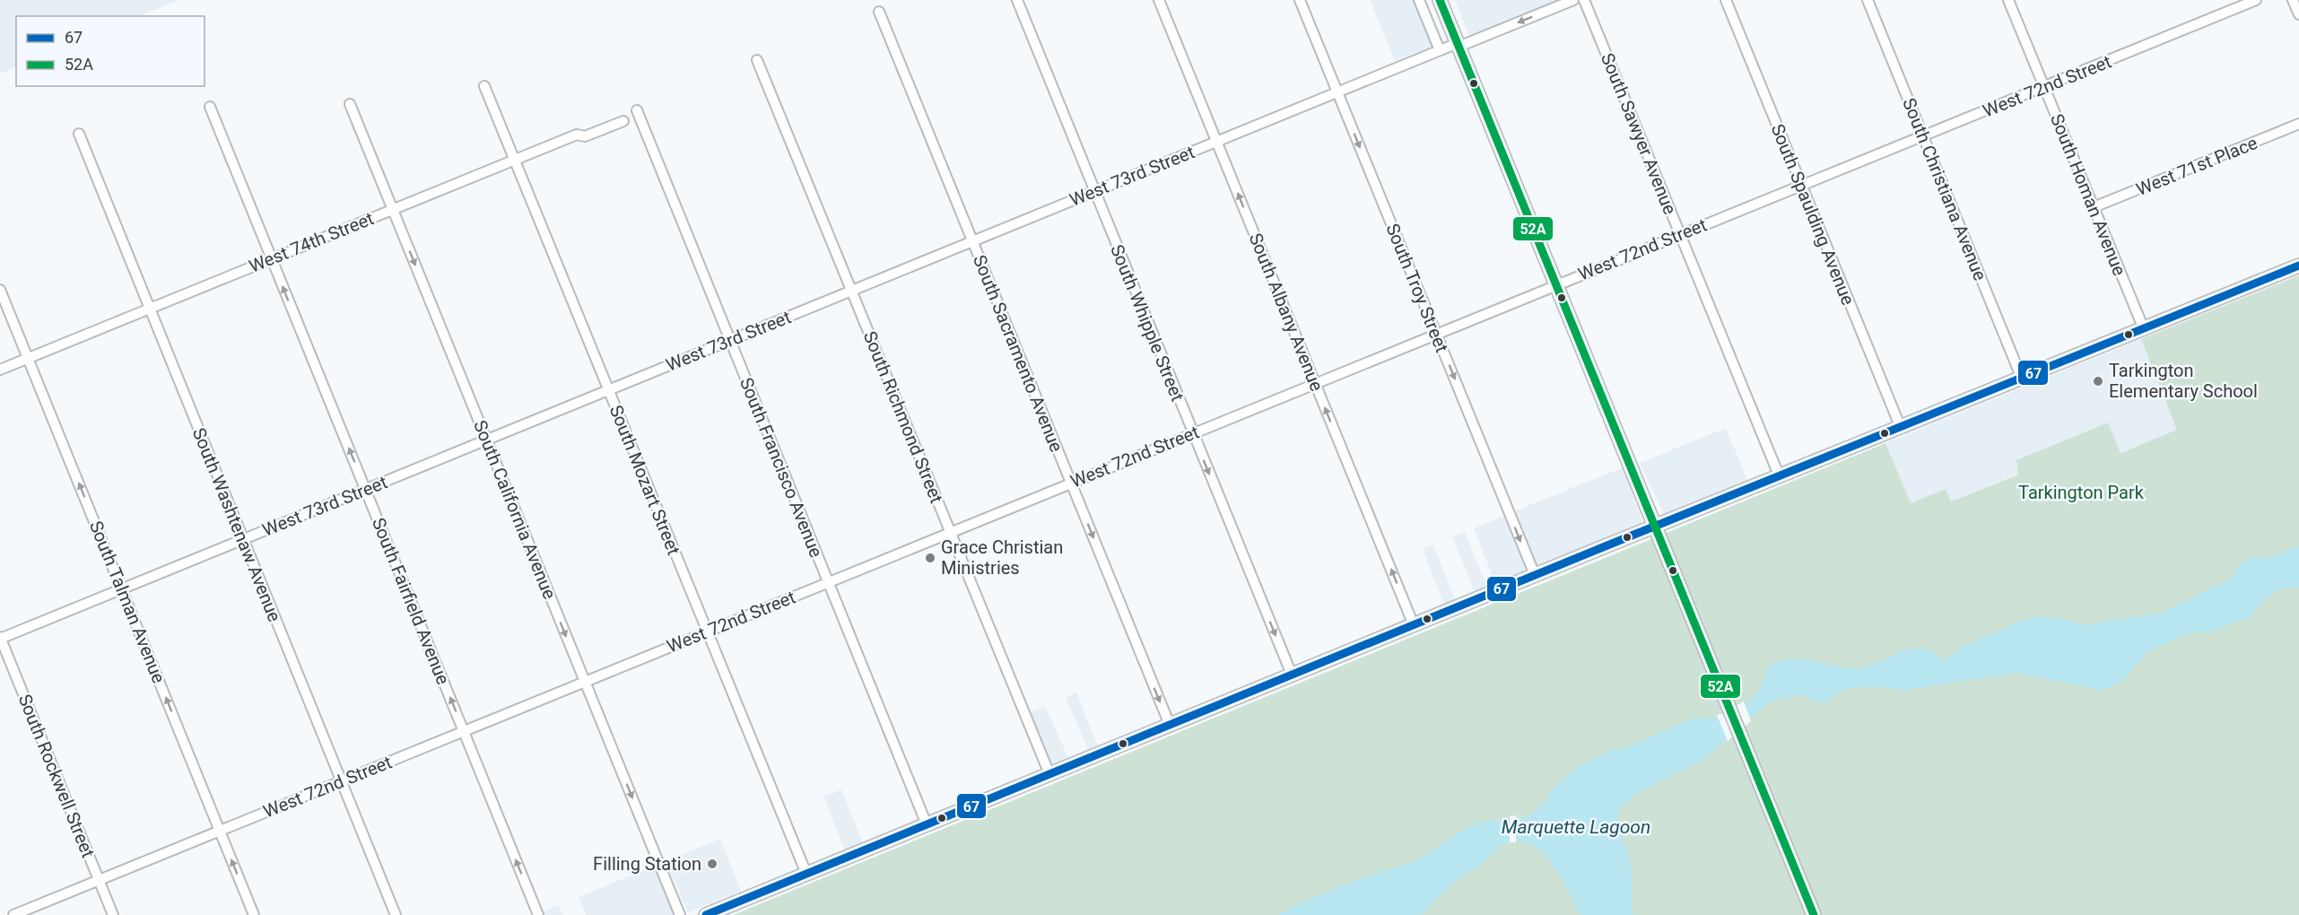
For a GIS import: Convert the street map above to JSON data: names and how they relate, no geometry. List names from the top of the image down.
{
  "streets": {
    "street": [
      "West 72nd Street",
      "South Sawyer Avenue",
      "West 71st Place",
      "West 73rd Street",
      "South Christiana Avenue",
      "South Homan Avenue",
      "South Spaulding Avenue",
      "West 74th Street",
      "South Troy Street",
      "South Albany Avenue",
      "South Whipple Street",
      "South Sacramento Avenue",
      "South Richmond Street",
      "South Francisco Avenue",
      "South Mozart Street",
      "South California Avenue",
      "South Washtenaw Avenue",
      "South Fairfield Avenue",
      "South Talman Avenue",
      "South Rockwell Street"
    ]
  },
  "crossings": [
    ["West 72nd Street", "South Sawyer Avenue"],
    ["West 72nd Street", "South Christiana Avenue"],
    ["West 72nd Street", "South Homan Avenue"],
    ["West 72nd Street", "South Spaulding Avenue"],
    ["West 72nd Street", "South Troy Street"],
    ["West 72nd Street", "South Albany Avenue"],
    ["West 72nd Street", "South Whipple Street"],
    ["West 72nd Street", "South Sacramento Avenue"],
    ["West 72nd Street", "South Richmond Street"],
    ["West 72nd Street", "South Francisco Avenue"],
    ["West 72nd Street", "South Mozart Street"],
    ["West 72nd Street", "South California Avenue"],
    ["West 72nd Street", "South Washtenaw Avenue"],
    ["West 72nd Street", "South Fairfield Avenue"],
    ["West 72nd Street", "South Talman Avenue"],
    ["West 72nd Street", "South Rockwell Street"],
    ["West 71st Place", "South Homan Avenue"],
    ["West 73rd Street", "South Troy Street"],
    ["West 73rd Street", "South Albany Avenue"],
    ["West 73rd Street", "South Whipple Street"],
    ["West 73rd Street", "South Sacramento Avenue"],
    ["West 73rd Street", "South Richmond Street"],
    ["West 73rd Street", "South Francisco Avenue"],
    ["West 73rd Street", "South Mozart Street"],
    ["West 73rd Street", "South California Avenue"],
    ["West 73rd Street", "South Washtenaw Avenue"],
    ["West 73rd Street", "South Fairfield Avenue"],
    ["West 73rd Street", "South Talman Avenue"],
    ["West 73rd Street", "South Rockwell Street"],
    ["West 74th Street", "South Mozart Street"],
    ["West 74th Street", "South California Avenue"],
    ["West 74th Street", "South Washtenaw Avenue"],
    ["West 74th Street", "South Fairfield Avenue"],
    ["West 74th Street", "South Talman Avenue"]
  ],
  "one_way": [
    "South Troy Street",
    "South Albany Avenue",
    "South Whipple Street",
    "South California Avenue",
    "South Fairfield Avenue",
    "South Talman Avenue"
  ],
  "water": ["Marquette Lagoon"],
  "parks": ["Tarkington Park"],
  "places": ["Tarkington Elementary School", "Grace Christian Ministries", "Filling Station"],
  "lines": ["transit line 52A", "transit line 67"],
  "legend": ["67", "52A"]
}
